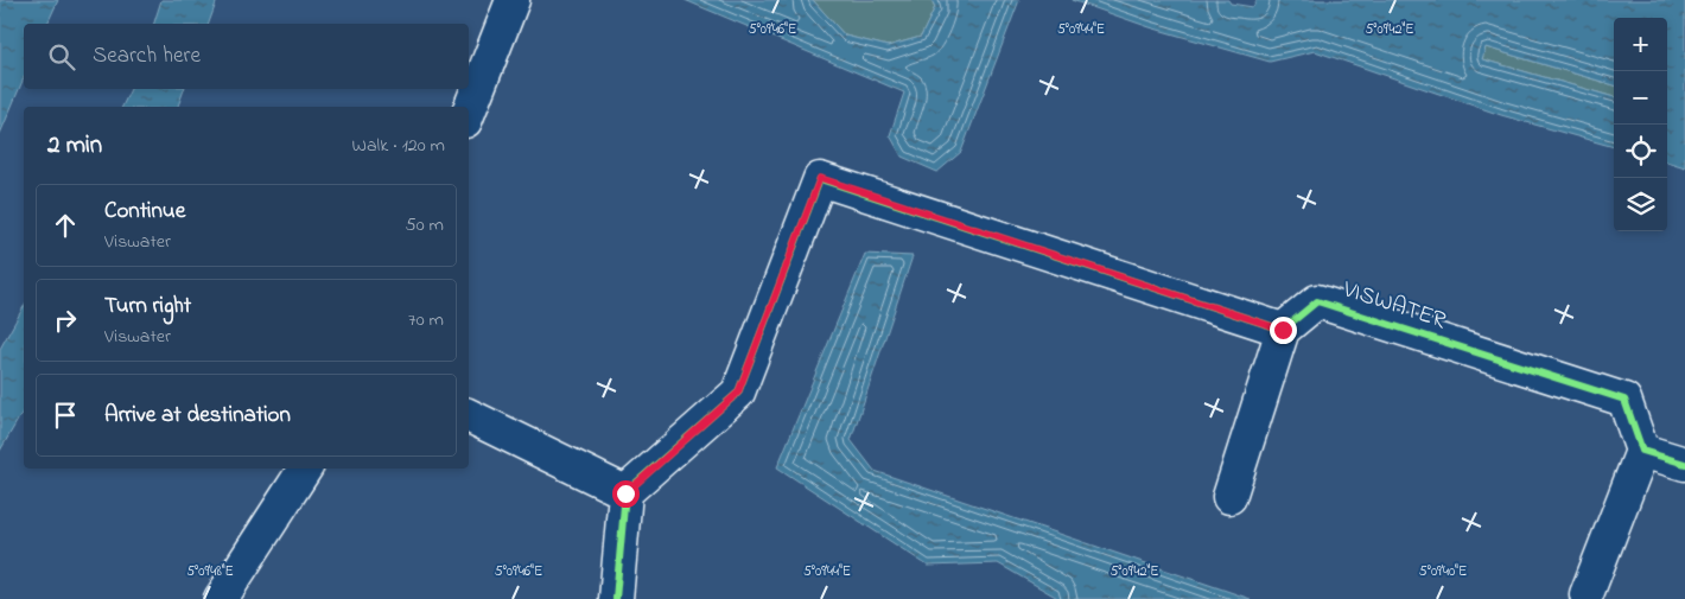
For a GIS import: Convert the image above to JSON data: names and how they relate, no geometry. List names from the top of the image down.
{
  "streets": {
    "street": ["VISWATER"]
  },
  "page": {
    "map_buttons": ["+", "−"],
    "search": "Search here",
    "heading": ["2 min", "Walk · 120 m"],
    "list": [
      ["Continue", "Viswater", "50 m"],
      ["Turn right", "Viswater", "70 m"],
      "Arrive at destination"
    ]
  },
  "coordinates": [
    "5°09'46\"E",
    "5°09'44\"E",
    "5°09'42\"E",
    "5°09'48\"E",
    "5°09'40\"E"
  ]
}
